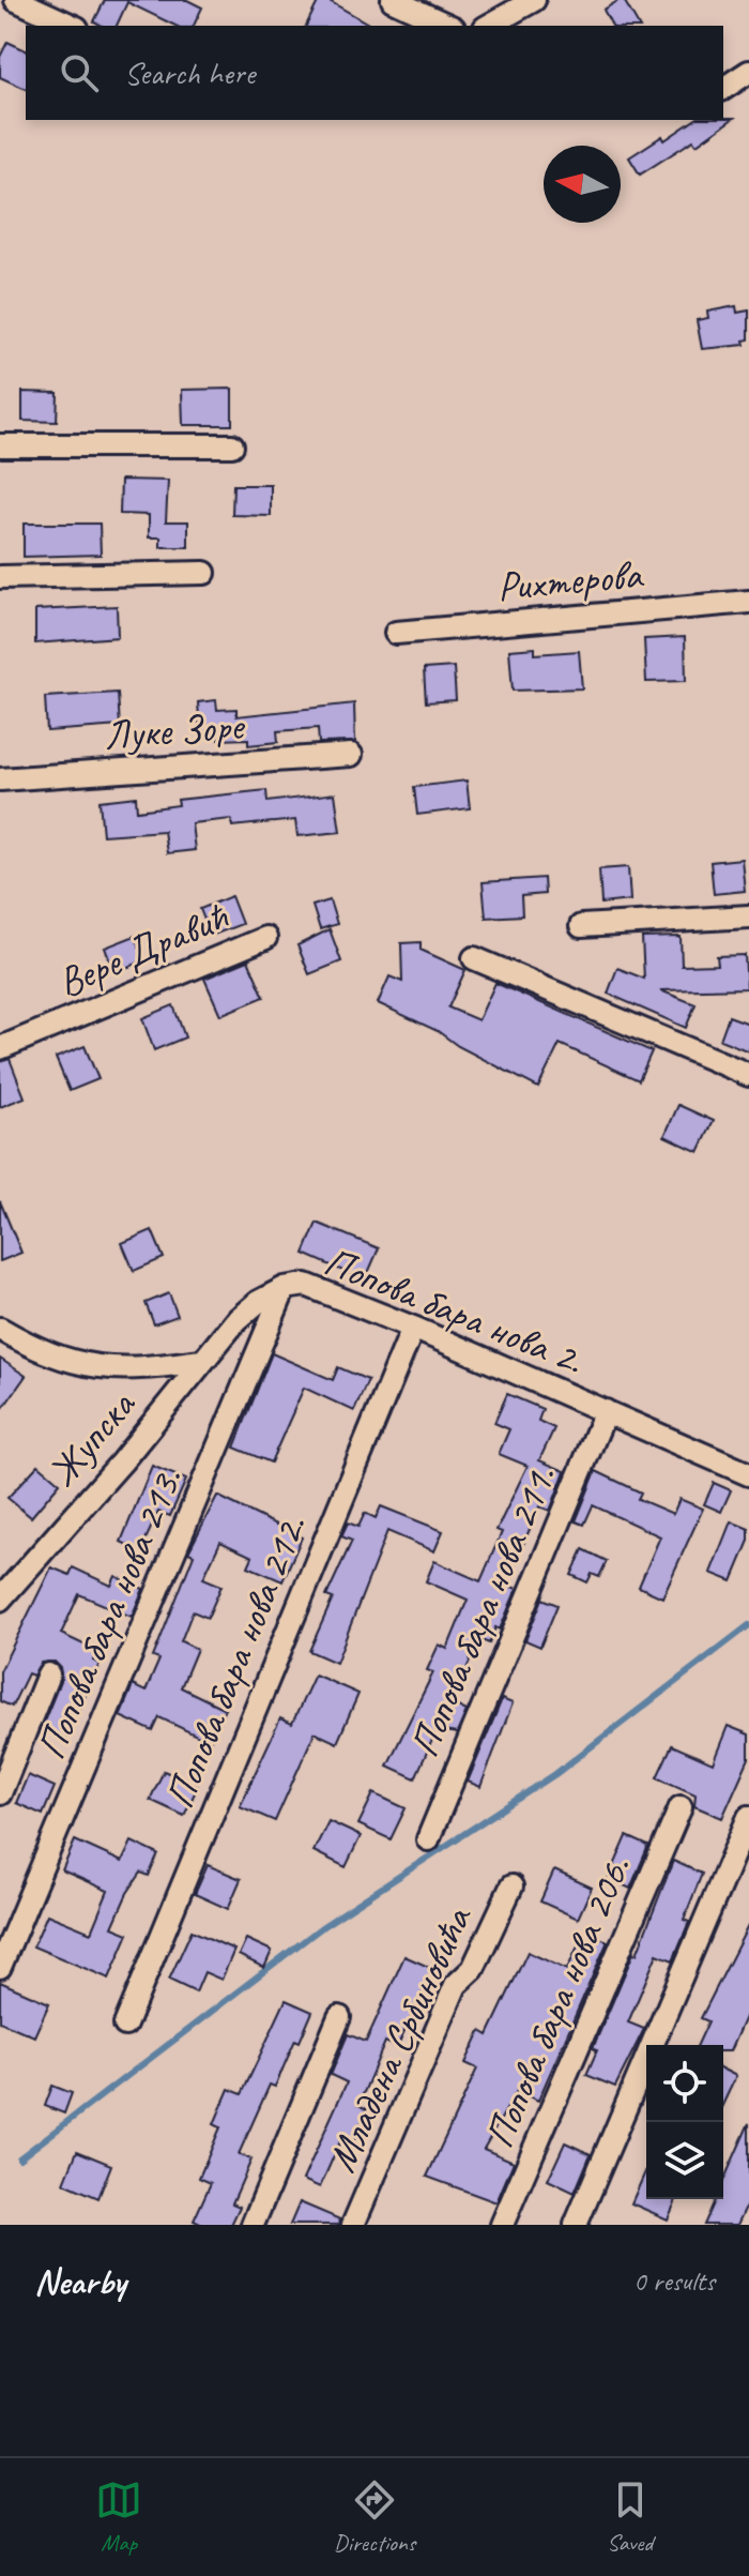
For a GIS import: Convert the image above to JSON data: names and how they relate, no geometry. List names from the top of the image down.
{
  "streets": {
    "street": [
      "Рихтерова",
      "Луке Зоре",
      "Вере Дравић",
      "Попова бара нова 2.",
      "Жупска",
      "Попова бара нова 211.",
      "Попова бара нова 213.",
      "Попова бара нова 212.",
      "Попова бара нова 206.",
      "Младена Србиновића"
    ]
  },
  "crossings": [
    ["Попова бара нова 2.", "Жупска"],
    ["Попова бара нова 2.", "Попова бара нова 211."],
    ["Попова бара нова 2.", "Попова бара нова 213."],
    ["Попова бара нова 2.", "Попова бара нова 212."]
  ],
  "north": "left",
  "page": {
    "search": "Search here",
    "heading": ["Nearby", "0 results"],
    "nav": ["Map", "Directions", "Saved"]
  }
}
